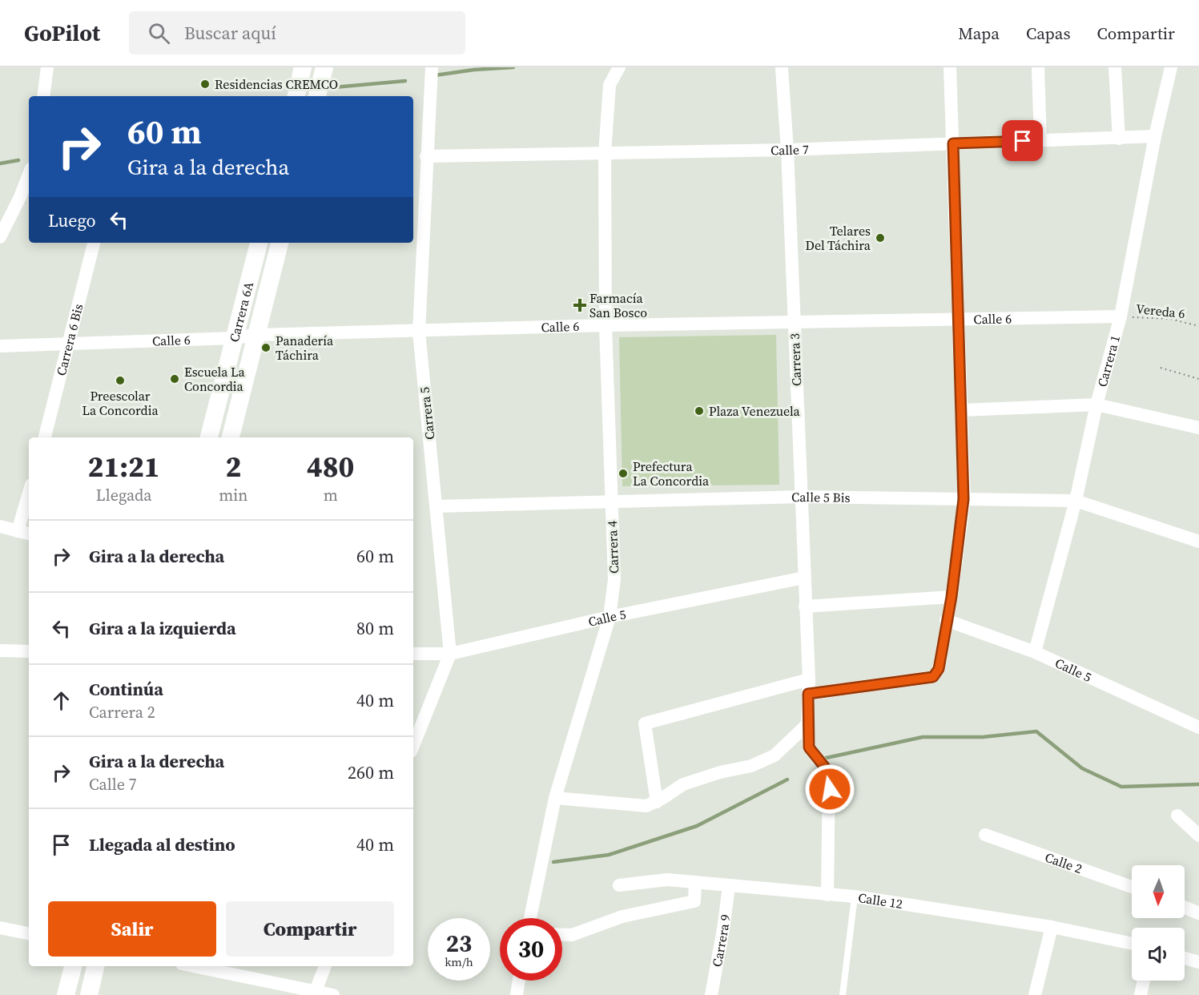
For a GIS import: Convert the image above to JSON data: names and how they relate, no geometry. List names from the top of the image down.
{
  "streets": {
    "street": [
      "Calle 7",
      "Carrera 6A",
      "Calle 6",
      "Carrera 6 Bis",
      "Carrera 3",
      "Carrera 1",
      "Carrera 5",
      "Calle 5 Bis",
      "Carrera 4",
      "Calle 5",
      "Calle 2",
      "Calle 12",
      "Carrera 9"
    ],
    "path": ["Vereda 6"]
  },
  "crossings": [
    ["Calle 7", "Carrera 3"],
    ["Calle 7", "Carrera 1"],
    ["Calle 7", "Carrera 5"],
    ["Calle 7", "Carrera 4"],
    ["Vereda 6", "Calle 6"],
    ["Vereda 6", "Carrera 1"],
    ["Carrera 6A", "Calle 6"],
    ["Calle 6", "Carrera 6 Bis"],
    ["Calle 6", "Carrera 3"],
    ["Calle 6", "Carrera 1"],
    ["Calle 6", "Carrera 5"],
    ["Calle 6", "Carrera 4"],
    ["Carrera 3", "Calle 5 Bis"],
    ["Carrera 3", "Calle 5"],
    ["Carrera 3", "Calle 12"],
    ["Carrera 1", "Calle 5 Bis"],
    ["Carrera 1", "Calle 5"],
    ["Carrera 5", "Calle 5 Bis"],
    ["Carrera 5", "Calle 5"],
    ["Calle 5 Bis", "Carrera 4"],
    ["Carrera 4", "Calle 5"],
    ["Calle 12", "Carrera 9"]
  ],
  "places": {
    "other": [
      "Residencias CREMCO",
      "Telares Del Táchira",
      "Panadería Táchira",
      "Escuela La Concordia",
      "Preescolar La Concordia",
      "Plaza Venezuela",
      "Prefectura La Concordia"
    ],
    "health": ["Farmacía San Bosco"]
  },
  "north": "bottom",
  "page": {
    "header": "GoPilot",
    "search": "Buscar aquí",
    "nav": ["Mapa", "Capas", "Compartir"],
    "turn": ["60 m", "Gira a la derecha"],
    "then": "Luego",
    "eta": [
      "21:21",
      "Llegada",
      "2",
      "min",
      "480",
      "m"
    ],
    "list": [
      {
        "name": "Gira a la derecha",
        "value": "60 m"
      },
      {
        "name": "Gira a la izquierda",
        "value": "80 m"
      },
      {
        "name": "Continúa",
        "note": "Carrera 2",
        "value": "40 m"
      },
      {
        "name": "Gira a la derecha",
        "note": "Calle 7",
        "value": "260 m"
      },
      {
        "name": "Llegada al destino",
        "value": "40 m"
      }
    ],
    "buttons": ["Salir", "Compartir"],
    "speed": "23 km/h",
    "limit": "30"
  }
}
